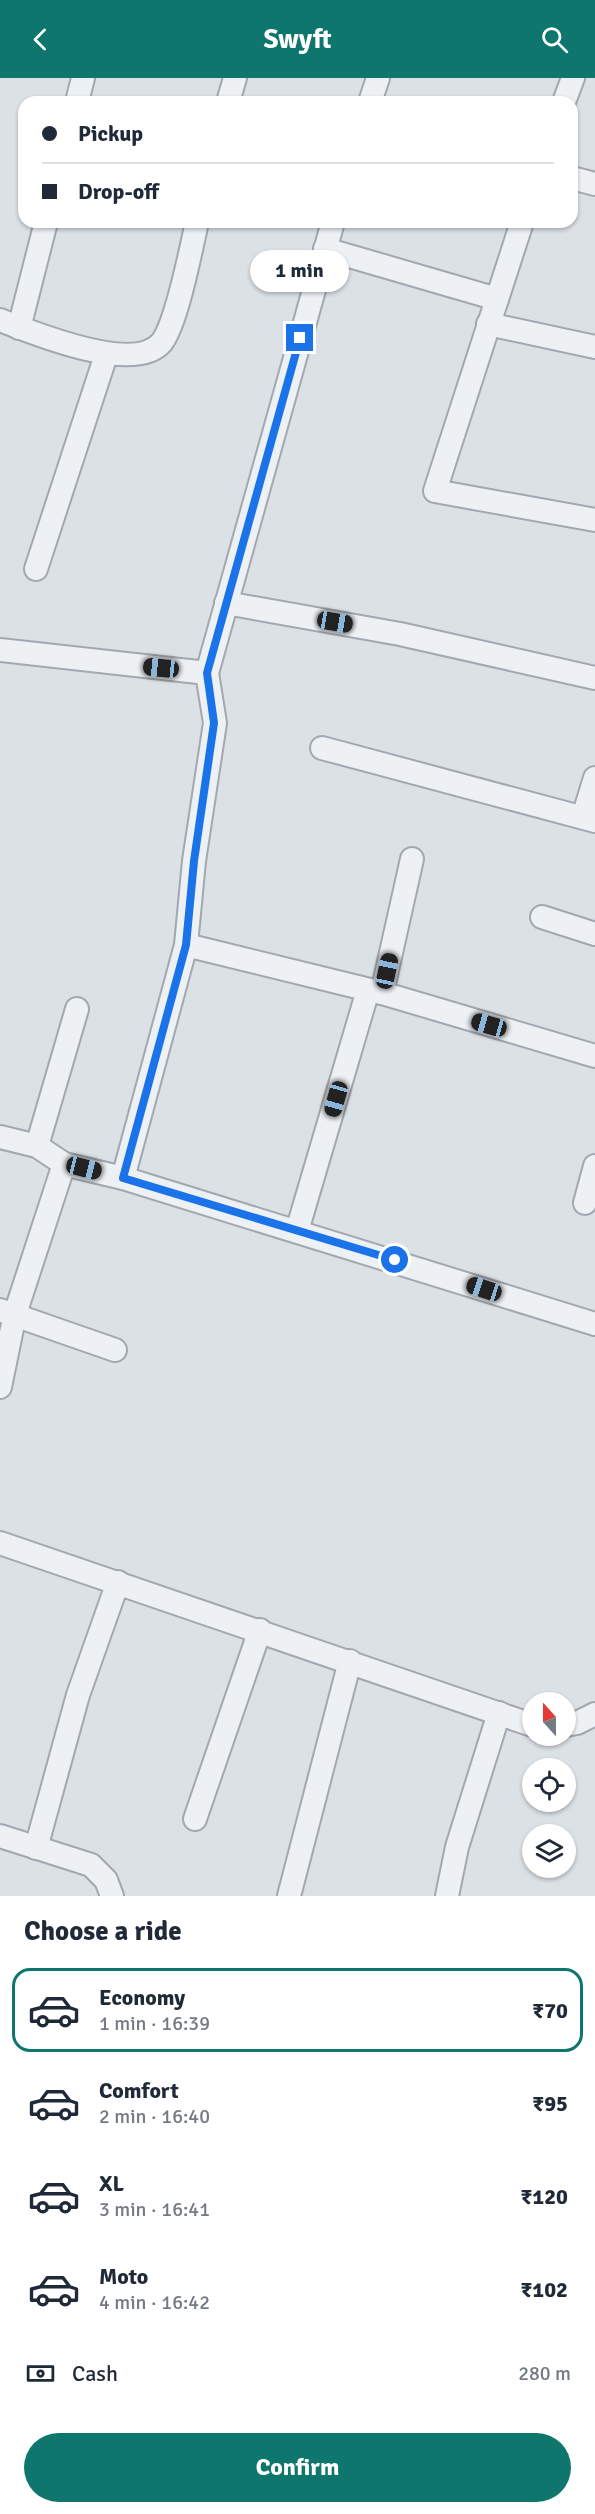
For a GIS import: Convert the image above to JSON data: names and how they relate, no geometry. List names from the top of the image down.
{
  "north": "top",
  "page": {
    "header": "Swyft",
    "banner": ["Pickup", "Drop-off"],
    "bubble": "1 min",
    "heading": "Choose a ride",
    "list": [
      {
        "name": "Economy",
        "note": "1 min · 16:39",
        "value": "₹70"
      },
      {
        "name": "Comfort",
        "note": "2 min · 16:40",
        "value": "₹95"
      },
      {
        "name": "XL",
        "note": "3 min · 16:41",
        "value": "₹120"
      },
      {
        "name": "Moto",
        "note": "4 min · 16:42",
        "value": "₹102"
      }
    ],
    "pay": ["Cash", "280 m"],
    "buttons": "Confirm"
  }
}
